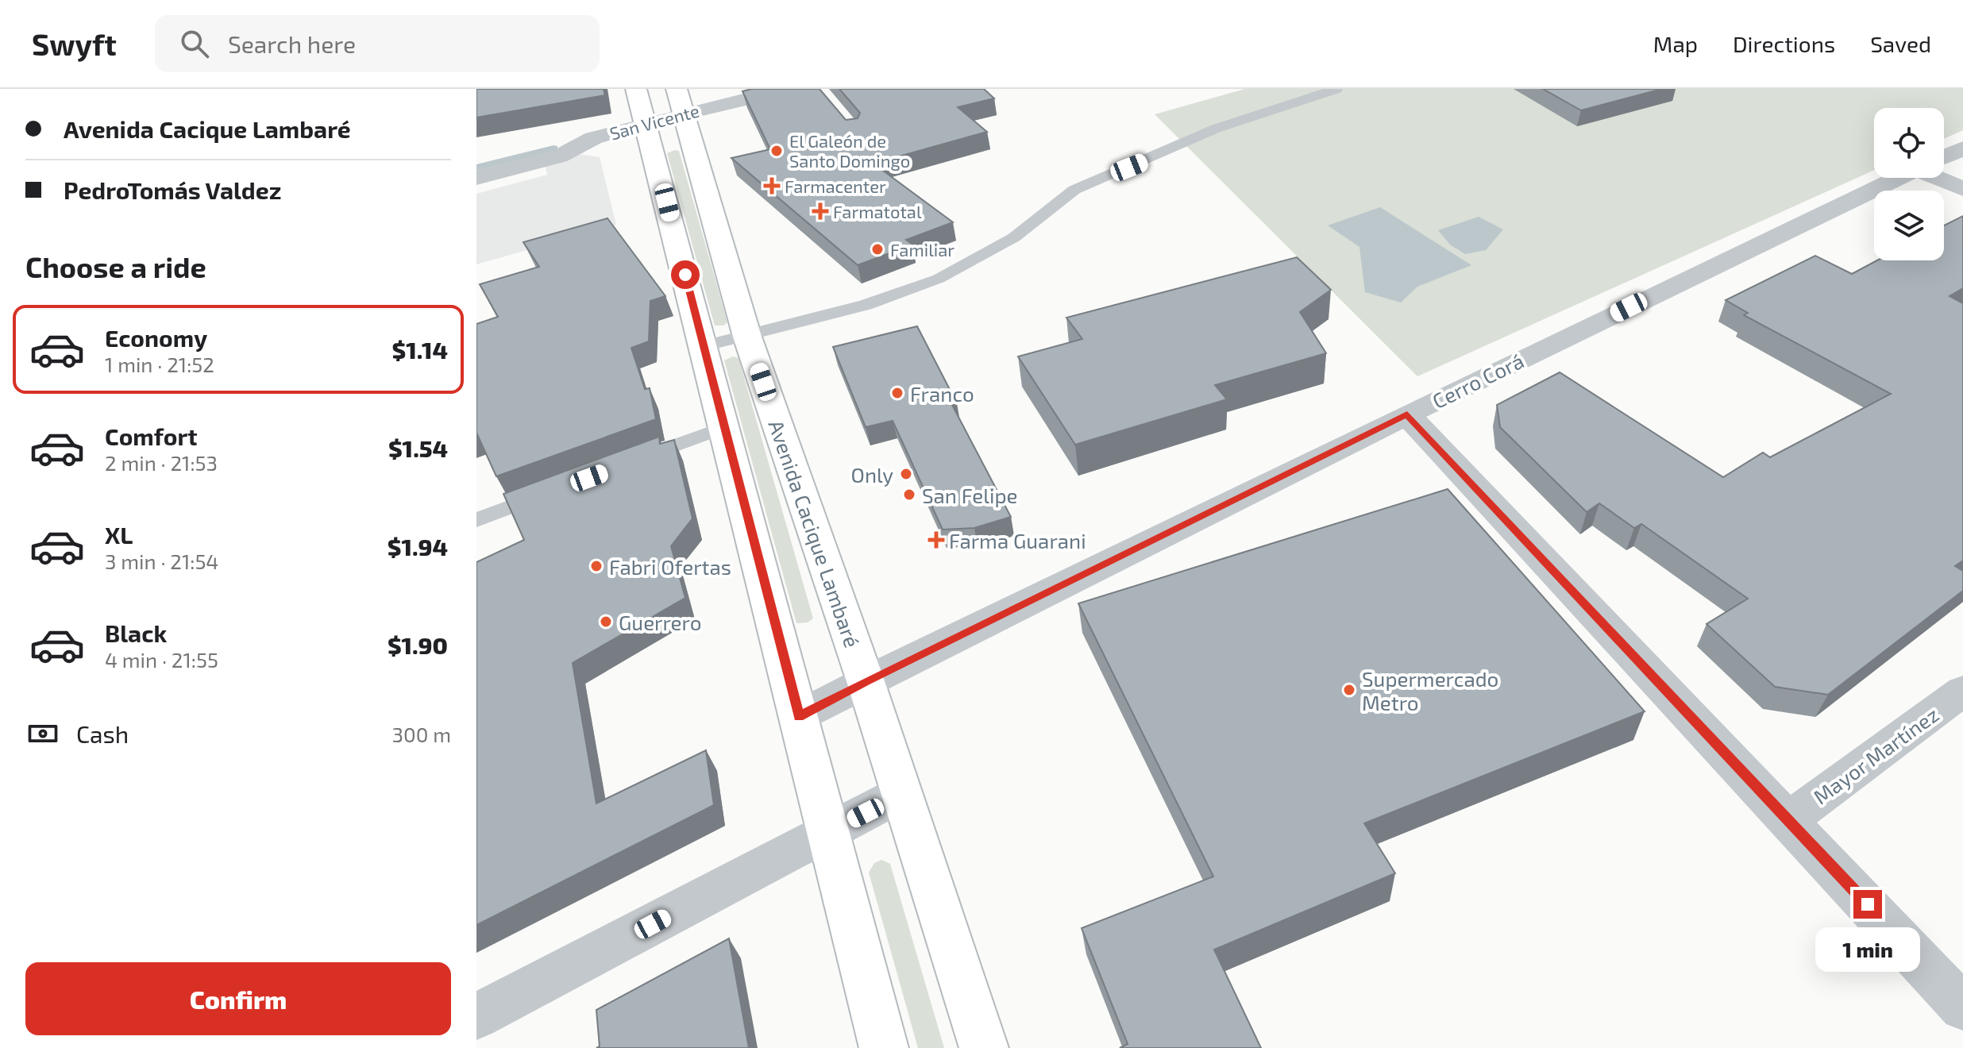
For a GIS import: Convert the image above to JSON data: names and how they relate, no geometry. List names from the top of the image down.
{
  "streets": {
    "main road": ["Avenida Cacique Lambaré"],
    "street": ["San Vicente", "Cerro Corá", "Mayor Martínez"]
  },
  "crossings": [
    ["San Vicente", "Avenida Cacique Lambaré"],
    ["Cerro Corá", "Avenida Cacique Lambaré"]
  ],
  "places": {
    "other": [
      "El Galeón de Santo Domingo",
      "Familiar",
      "Franco",
      "Only",
      "San Felipe",
      "Fabri Ofertas",
      "Guerrero",
      "Supermercado Metro"
    ],
    "health": ["Farmacenter", "Farmatotal", "Farma Guarani"]
  },
  "page": {
    "header": "Swyft",
    "search": "Search here",
    "nav": ["Map", "Directions", "Saved"],
    "banner": ["Avenida Cacique Lambaré", "PedroTomás Valdez"],
    "heading": "Choose a ride",
    "list": [
      {
        "name": "Economy",
        "note": "1 min · 21:52",
        "value": "$1.14"
      },
      {
        "name": "Comfort",
        "note": "2 min · 21:53",
        "value": "$1.54"
      },
      {
        "name": "XL",
        "note": "3 min · 21:54",
        "value": "$1.94"
      },
      {
        "name": "Black",
        "note": "4 min · 21:55",
        "value": "$1.90"
      }
    ],
    "pay": ["Cash", "300 m"],
    "bubble": "1 min",
    "buttons": "Confirm"
  }
}
